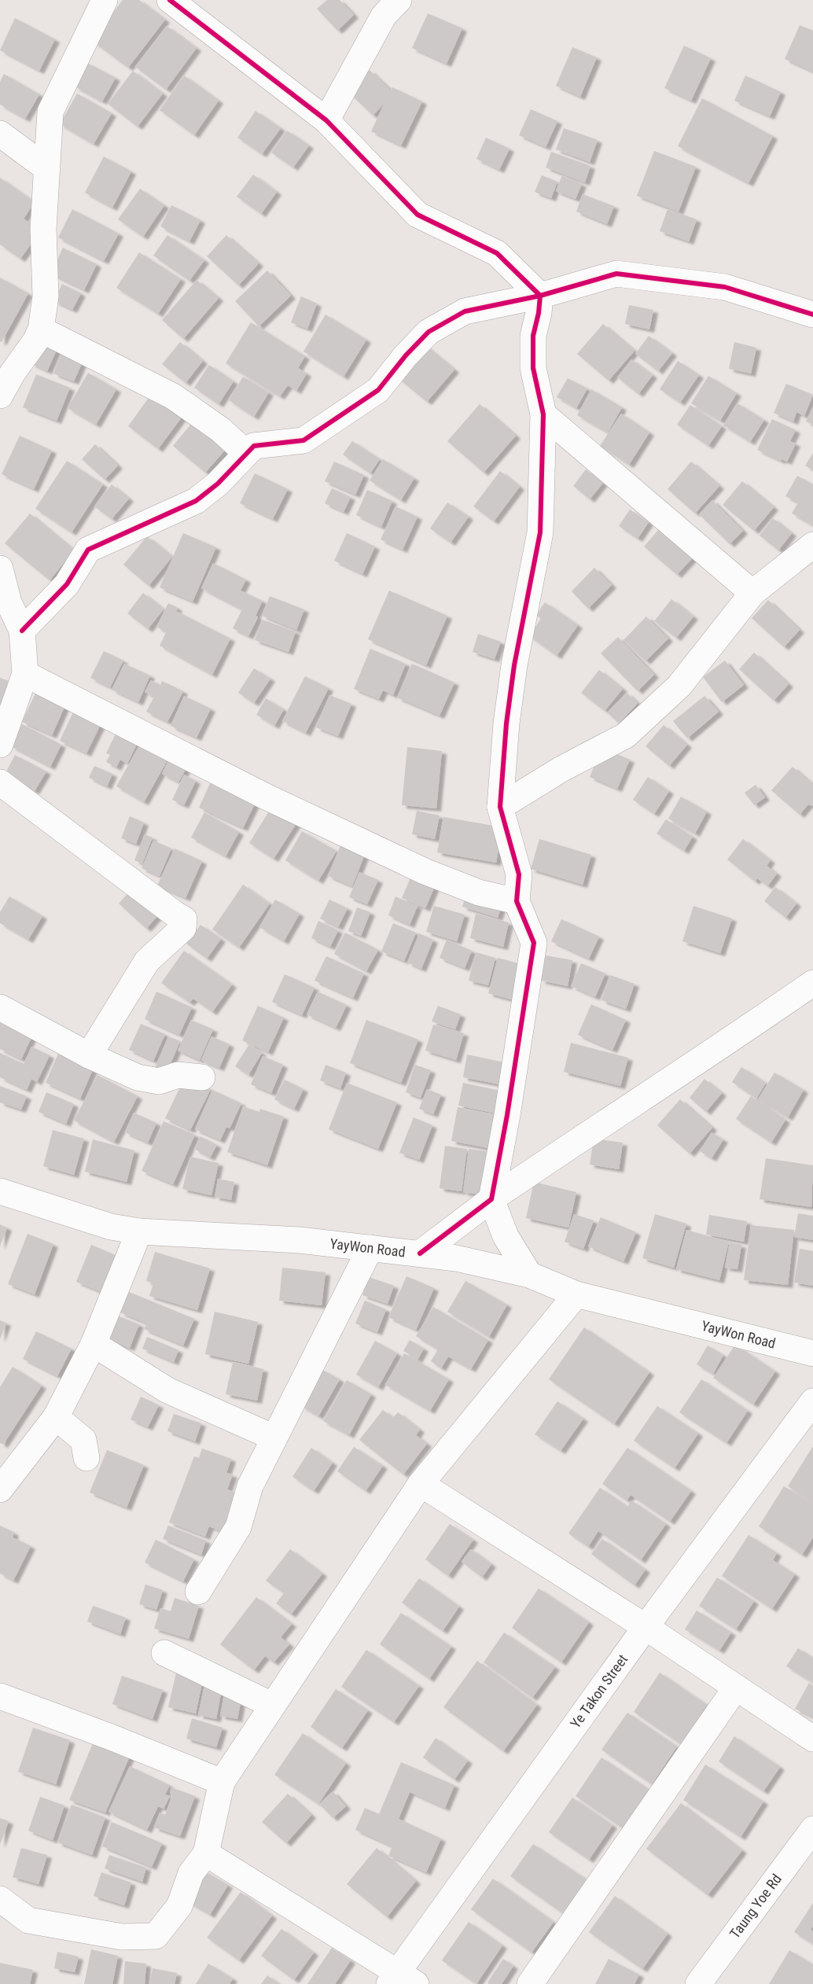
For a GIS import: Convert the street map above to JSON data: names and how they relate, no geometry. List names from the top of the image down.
{
  "streets": {
    "street": ["YayWon Road", "Ye Takon Street", "Taung Yoe Rd"]
  }
}
